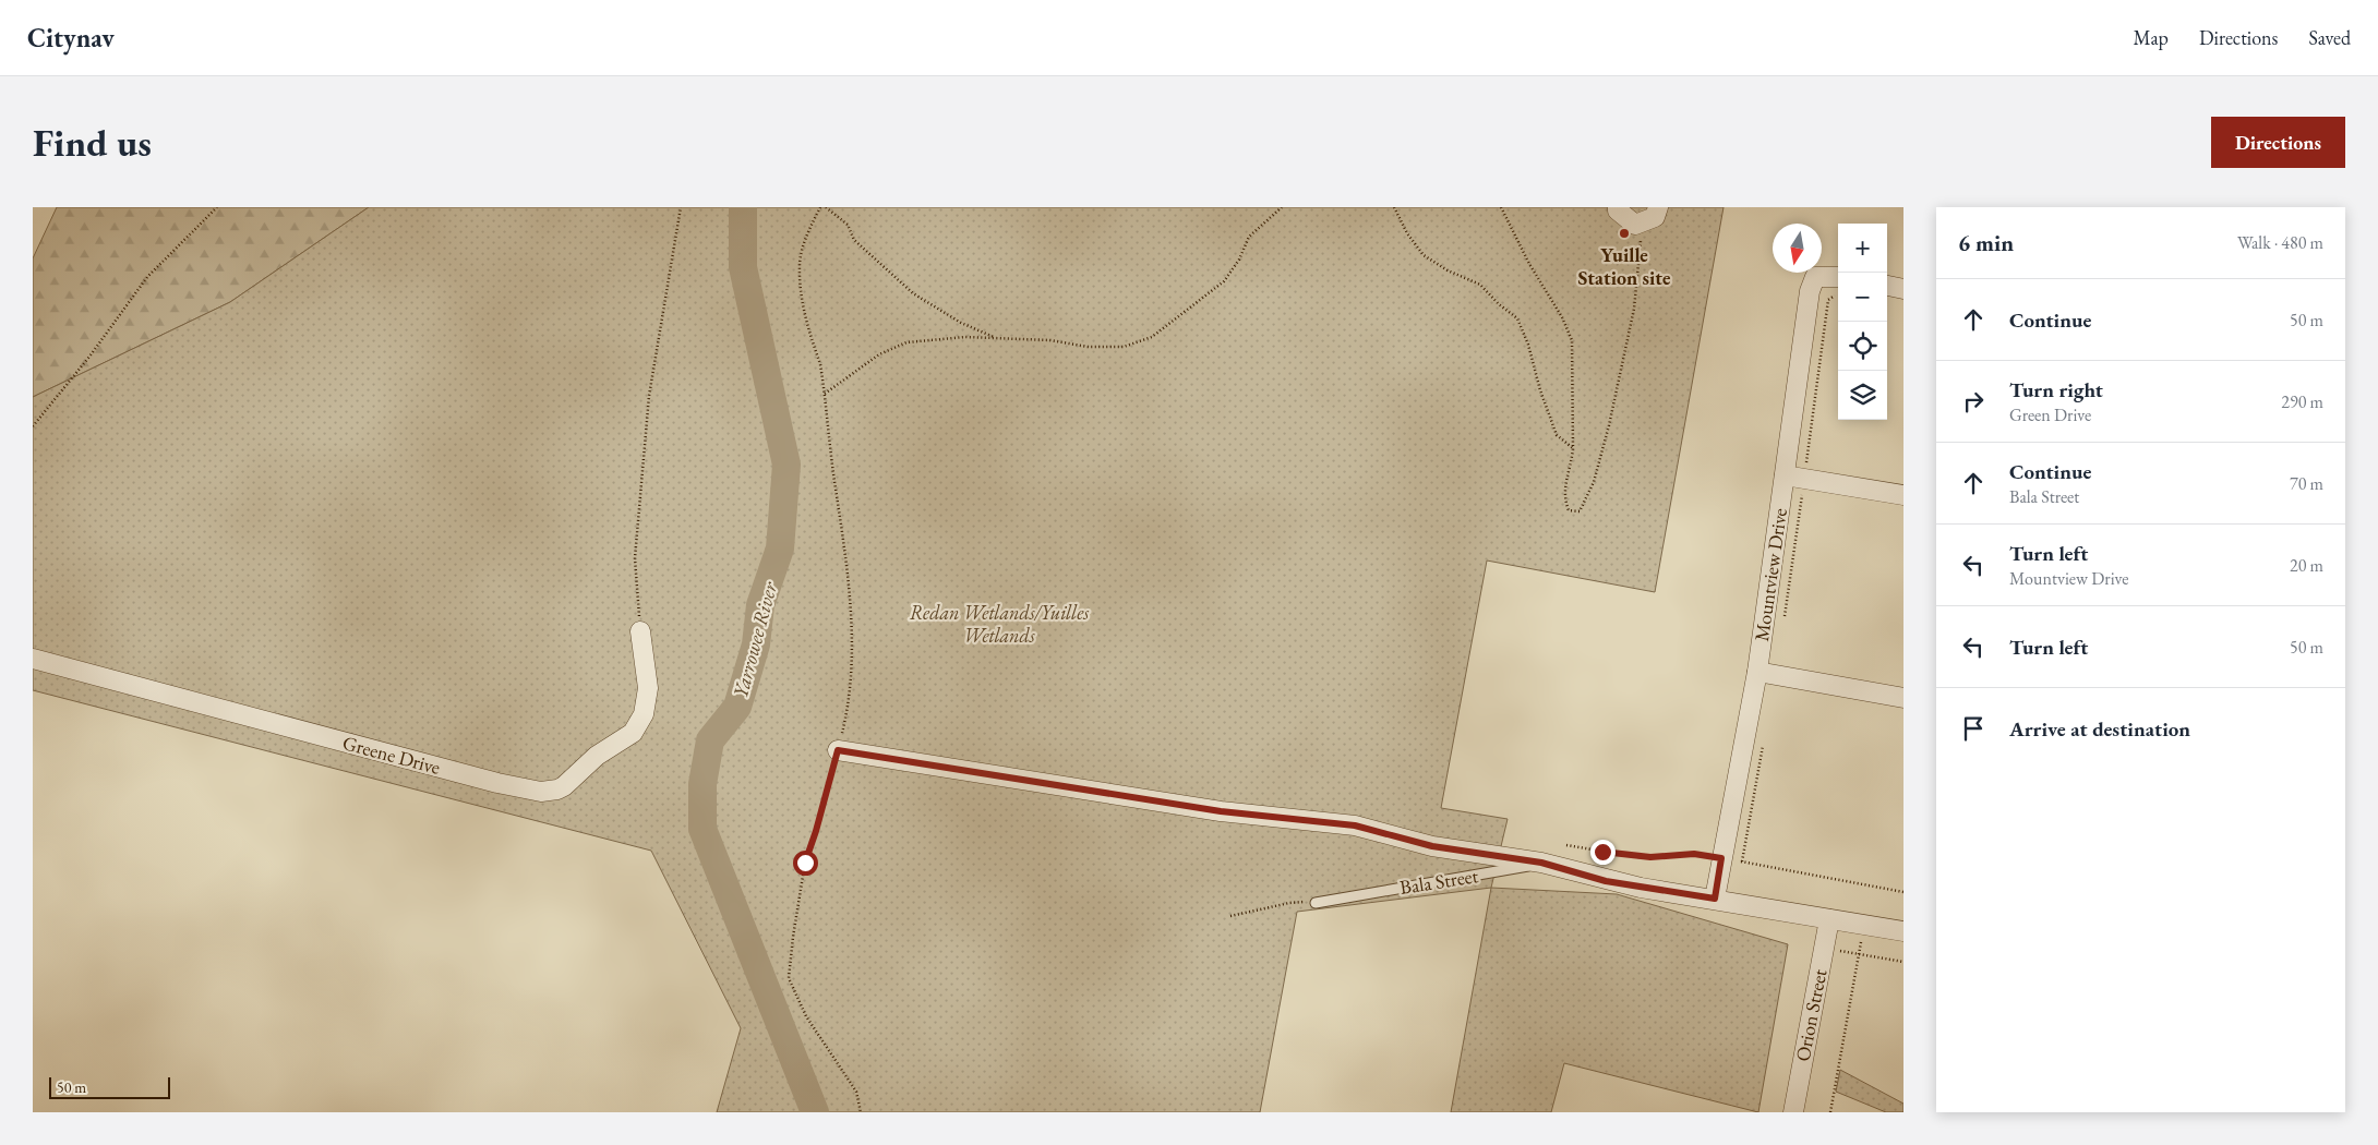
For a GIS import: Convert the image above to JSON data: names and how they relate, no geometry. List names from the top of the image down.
{
  "streets": {
    "street": [
      "Mountview Drive",
      "Greene Drive",
      "Bala Street",
      "Orion Street"
    ]
  },
  "crossings": [
    ["Mountview Drive", "Bala Street"],
    ["Bala Street", "Orion Street"]
  ],
  "water": ["Yarrowee River"],
  "parks": ["Redan Wetlands/Yuilles Wetlands"],
  "places": ["Yuille Station site"],
  "scale_bar": "50 m",
  "north": "bottom",
  "page": {
    "header": "Citynav",
    "nav": ["Map", "Directions", "Saved"],
    "buttons": "Directions",
    "title": "Find us",
    "heading": ["6 min", "Walk · 480 m"],
    "map_buttons": ["+", "−"],
    "list": [
      ["Continue", "50 m"],
      ["Turn right", "Green Drive", "290 m"],
      ["Continue", "Bala Street", "70 m"],
      ["Turn left", "Mountview Drive", "20 m"],
      ["Turn left", "50 m"],
      "Arrive at destination"
    ],
    "scale": "50 m"
  }
}
